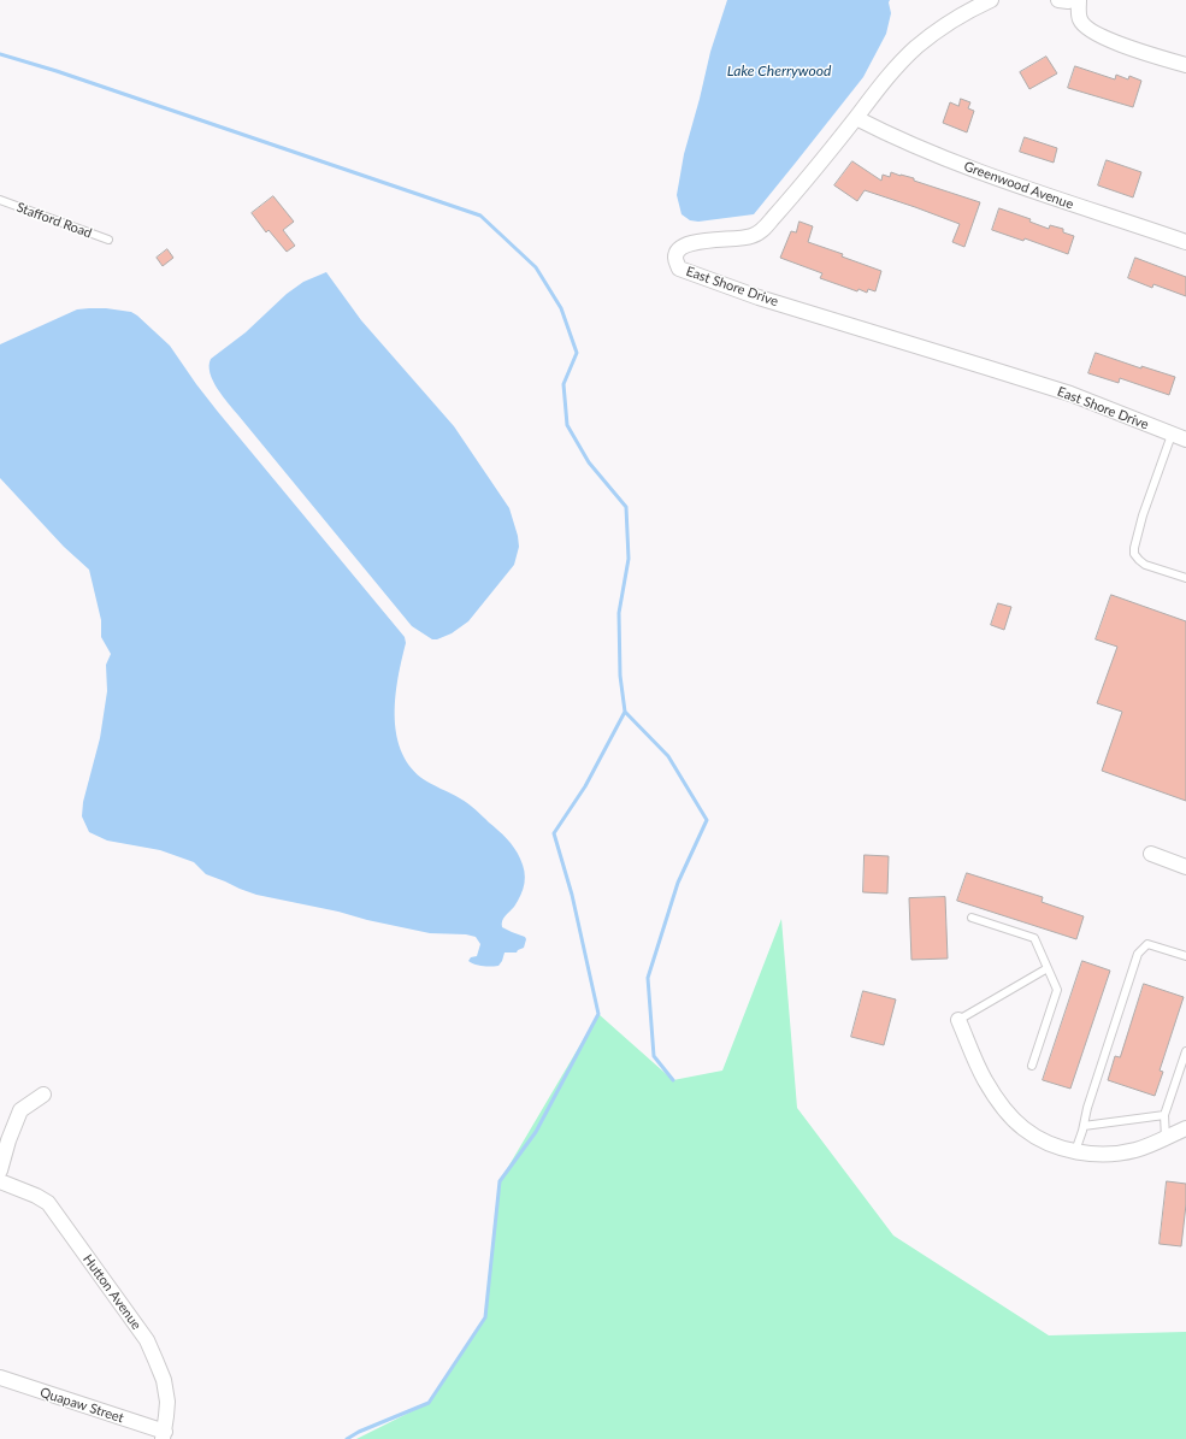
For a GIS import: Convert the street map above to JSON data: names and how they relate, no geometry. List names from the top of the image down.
{
  "streets": {
    "street": [
      "Greenwood Avenue",
      "East Shore Drive",
      "Hutton Avenue",
      "Quapaw Street"
    ],
    "lane": ["Stafford Road"]
  },
  "crossings": [
    ["Greenwood Avenue", "East Shore Drive"],
    ["Hutton Avenue", "Quapaw Street"]
  ],
  "water": ["Lake Cherrywood"]
}
